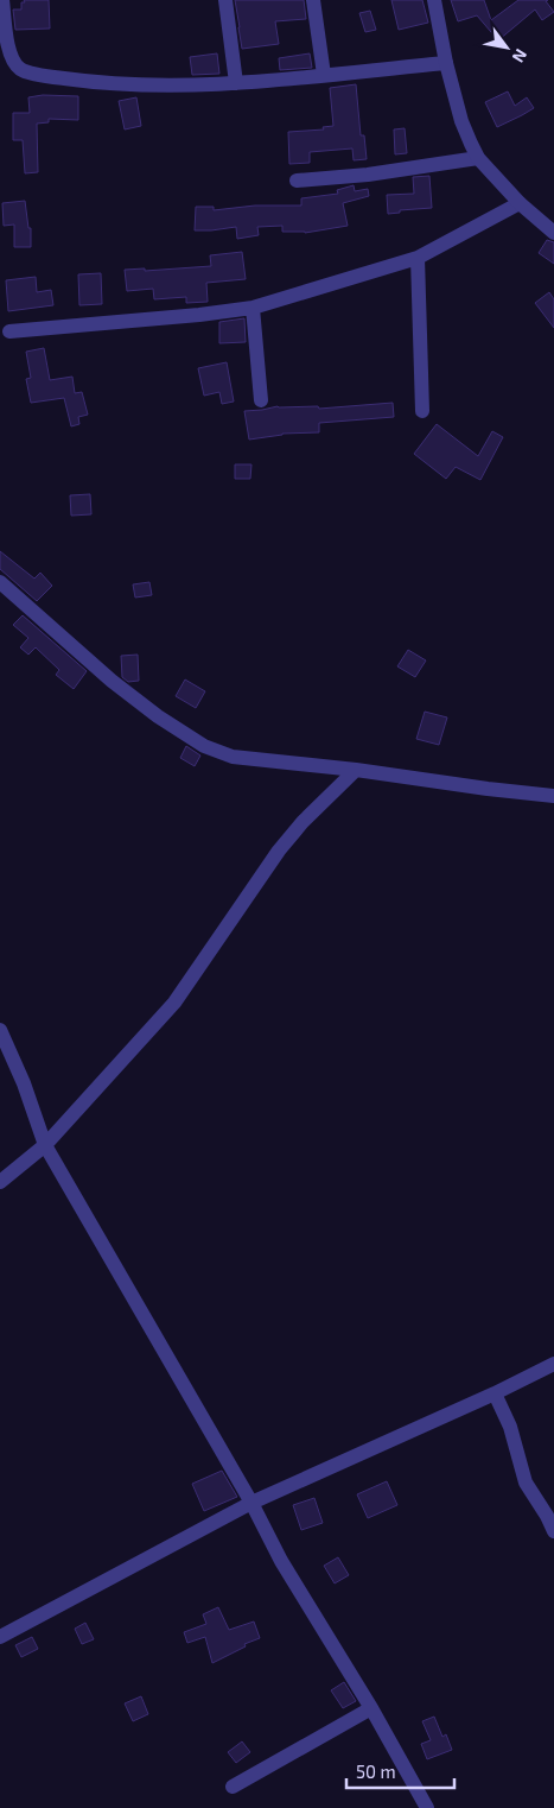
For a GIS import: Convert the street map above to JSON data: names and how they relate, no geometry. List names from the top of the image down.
{
  "scale_bar": "50 m",
  "north": "bottom right"
}
